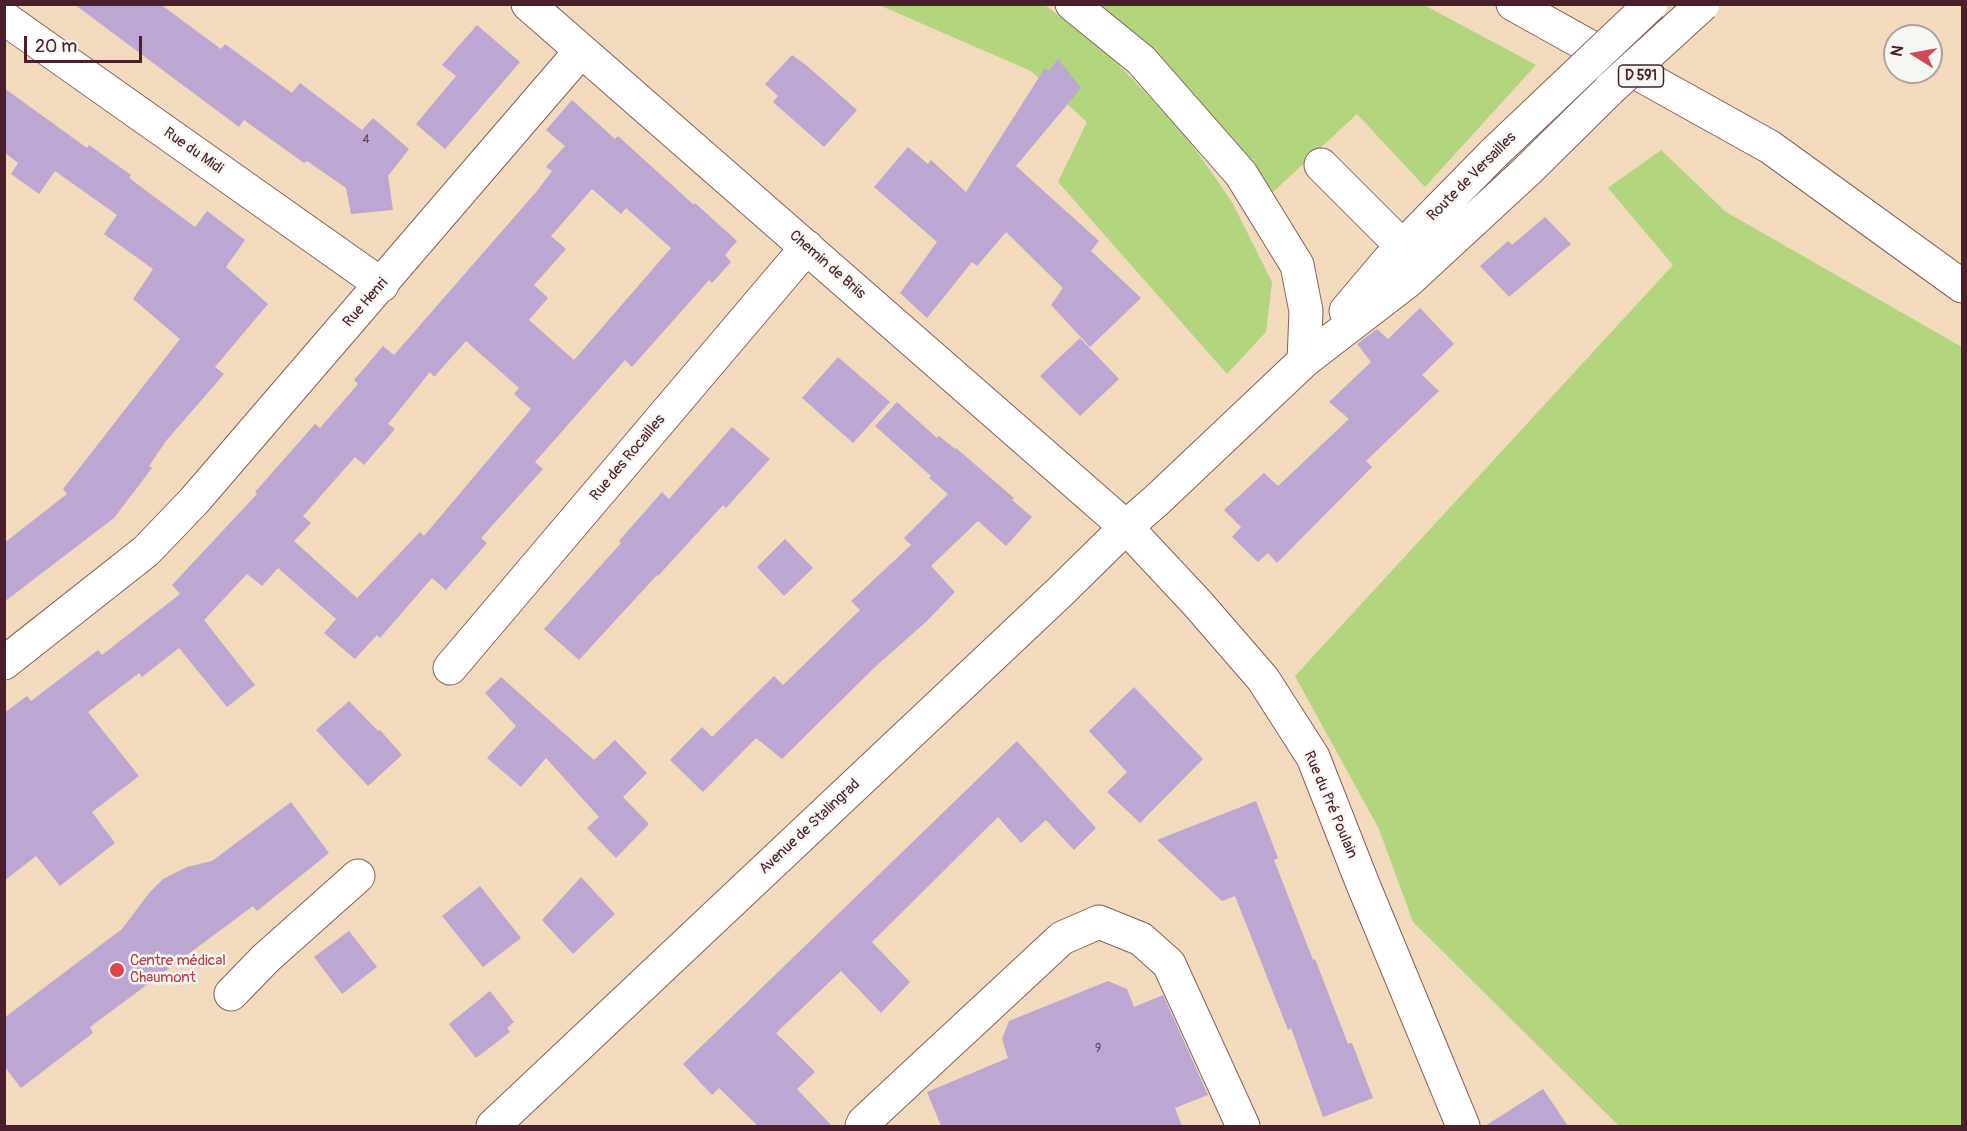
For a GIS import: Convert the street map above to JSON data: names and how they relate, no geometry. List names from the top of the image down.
{
  "streets": {
    "street": [
      "D 591",
      "Rue du Midi",
      "Route de Versailles",
      "Chemin de Briis",
      "Rue Henri",
      "Rue des Rocailles",
      "Rue du Pré Poulain",
      "Avenue de Stalingrad"
    ]
  },
  "crossings": [
    ["Rue du Midi", "Rue Henri"],
    ["Route de Versailles", "Chemin de Briis"],
    ["Route de Versailles", "Rue du Pré Poulain"],
    ["Route de Versailles", "Avenue de Stalingrad"],
    ["Chemin de Briis", "Rue Henri"],
    ["Chemin de Briis", "Rue des Rocailles"],
    ["Chemin de Briis", "Rue du Pré Poulain"],
    ["Chemin de Briis", "Avenue de Stalingrad"],
    ["Rue du Pré Poulain", "Avenue de Stalingrad"]
  ],
  "places": ["Centre médical Chaumont"],
  "house_numbers": ["4", "9"],
  "scale_bar": "20 m",
  "north": "left"
}
